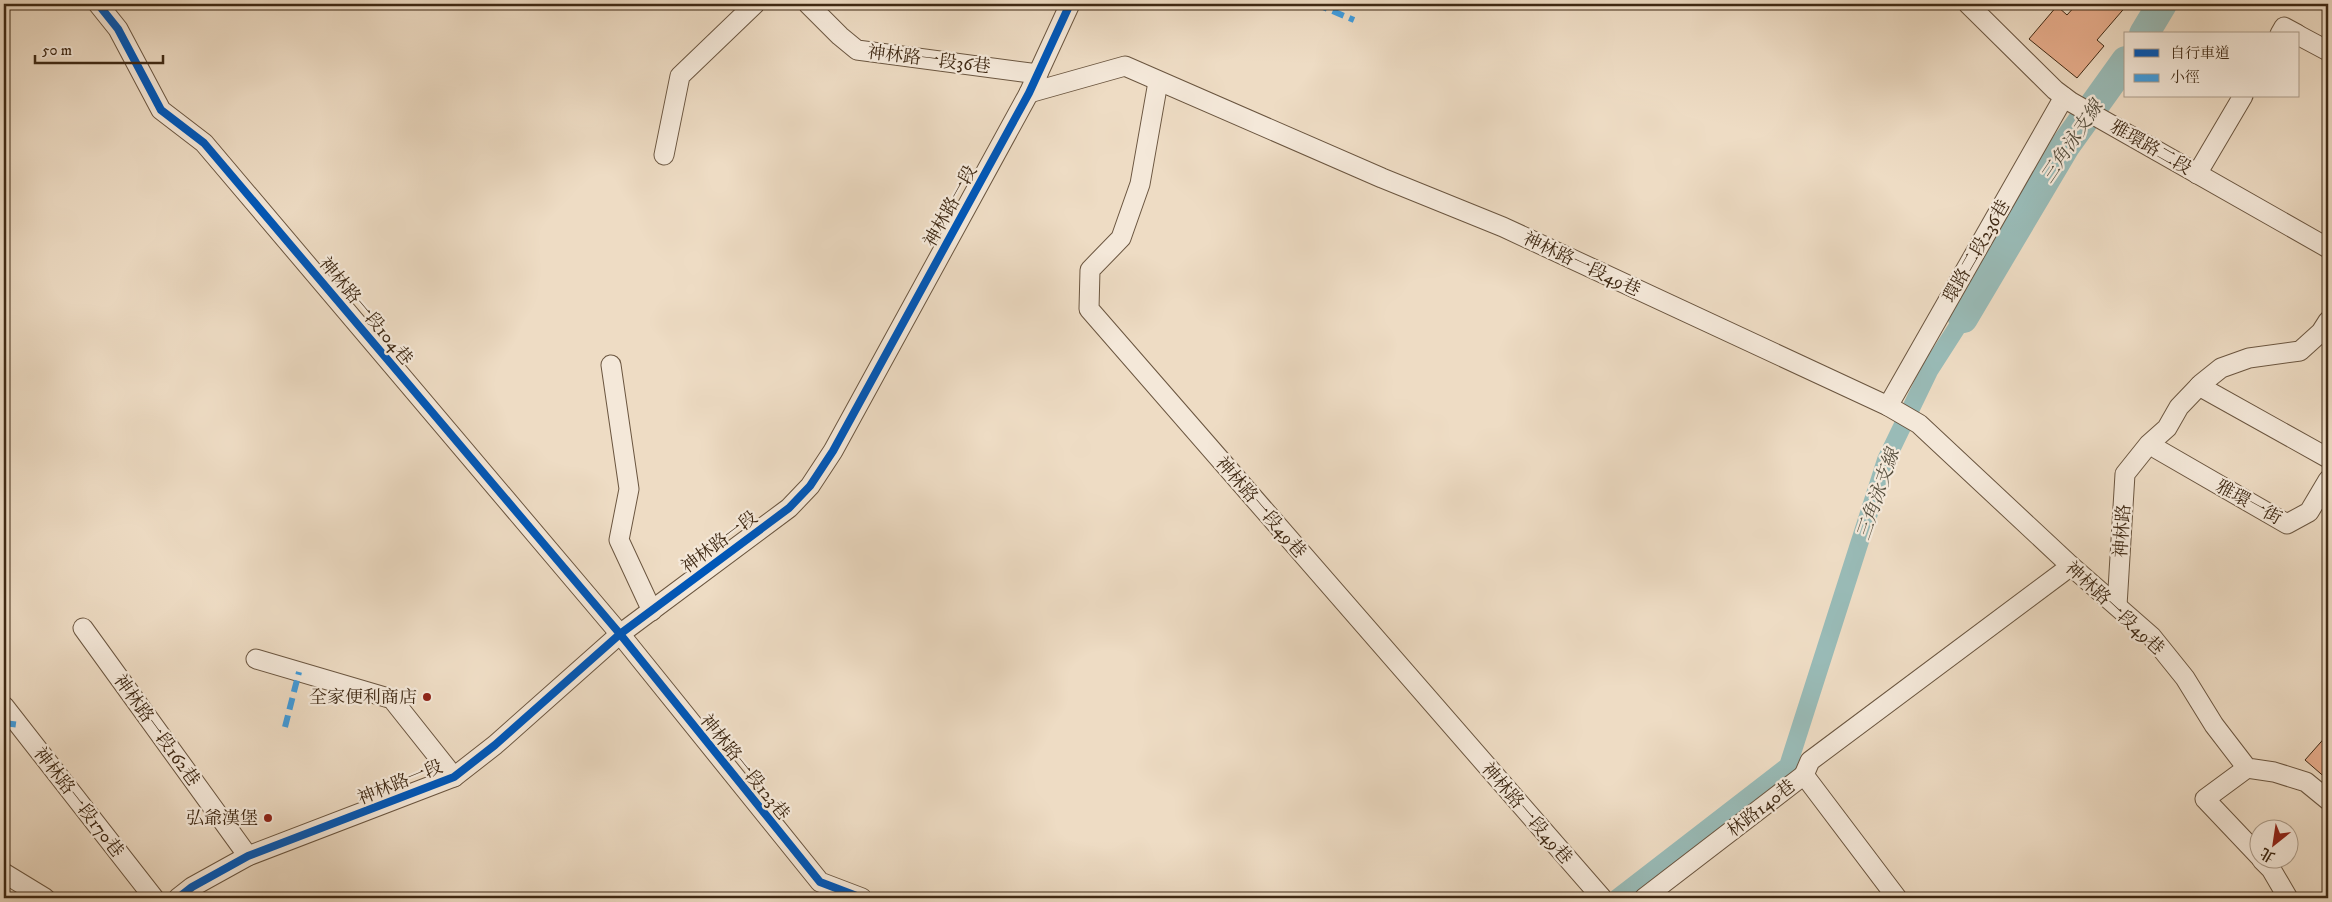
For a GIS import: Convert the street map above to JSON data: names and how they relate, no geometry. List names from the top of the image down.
{
  "streets": {
    "street": [
      "神林路一段36巷",
      "雅環路二段",
      "神林路一段",
      "環路二段236巷",
      "神林路一段49巷",
      "神林路一段104巷",
      "雅環一街",
      "神林路",
      "神林路一段162巷",
      "神林路一段123巷",
      "神林路一段170巷",
      "林路140巷"
    ]
  },
  "crossings": [
    ["神林路一段36巷", "神林路一段"],
    ["雅環路二段", "環路二段236巷"],
    ["神林路一段", "神林路一段49巷"],
    ["神林路一段", "神林路一段104巷"],
    ["神林路一段", "神林路一段162巷"],
    ["神林路一段", "神林路一段123巷"],
    ["環路二段236巷", "神林路一段49巷"],
    ["神林路一段49巷", "神林路"],
    ["神林路一段104巷", "神林路一段123巷"]
  ],
  "water": ["三角泳支線"],
  "places": ["全家便利商店", "弘爺漢堡"],
  "legend": ["自行車道", "小徑"],
  "scale_bar": "50 m",
  "north": "bottom left"
}
